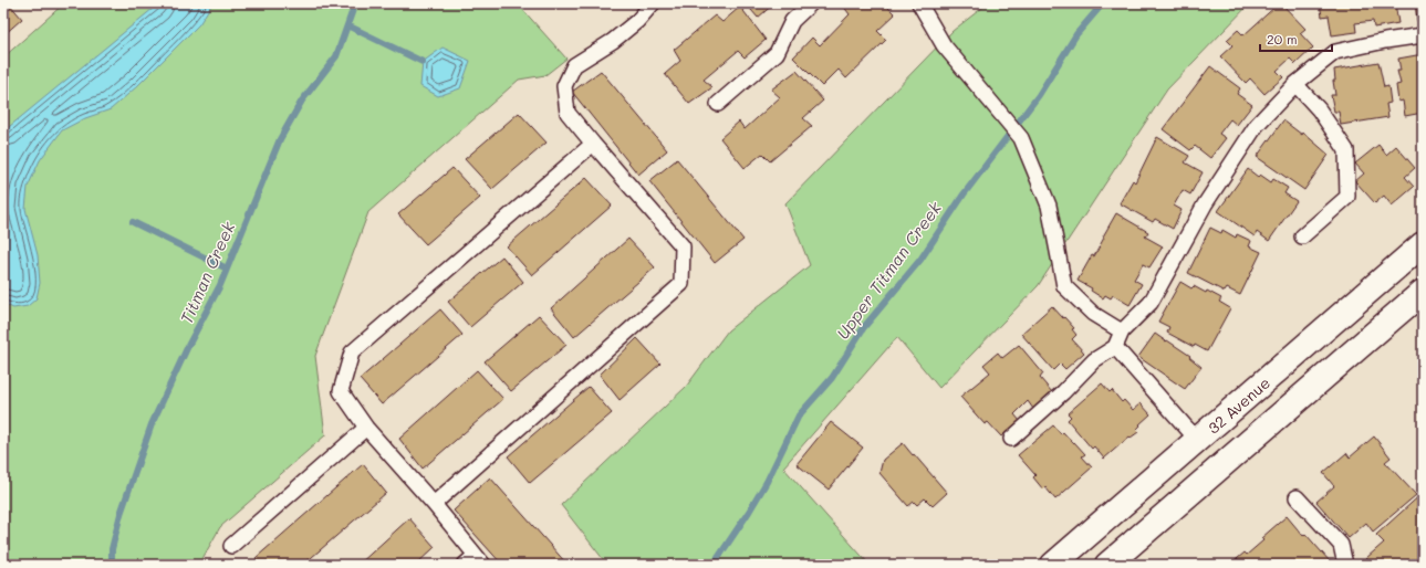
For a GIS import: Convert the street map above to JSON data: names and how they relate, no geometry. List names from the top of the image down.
{
  "streets": {
    "main road": ["32 Avenue"]
  },
  "water": ["Upper Titman Creek", "Titman Creek"],
  "scale_bar": "20 m"
}
